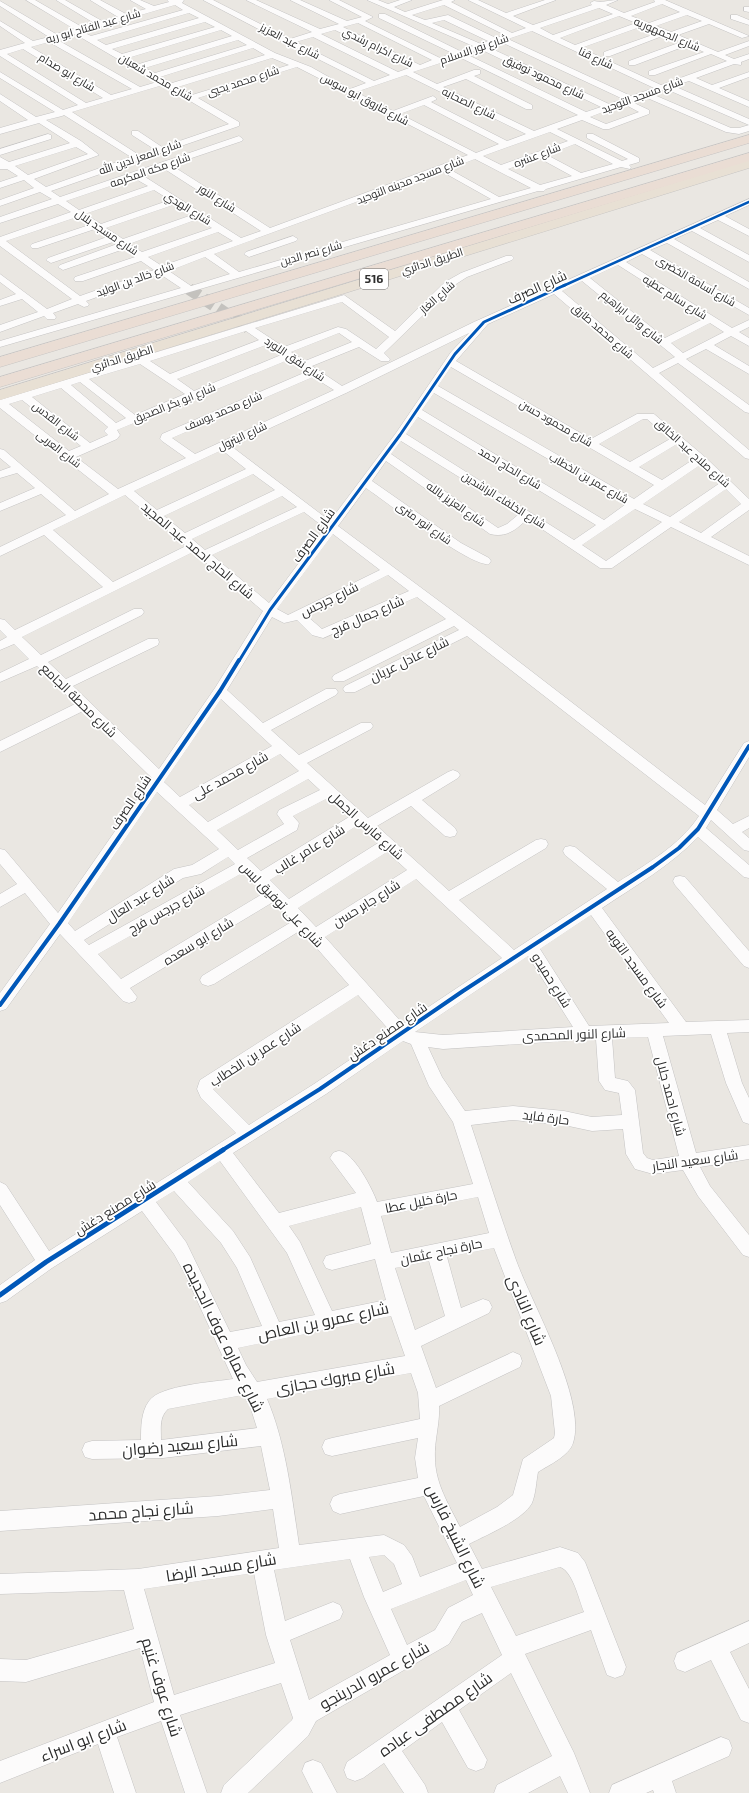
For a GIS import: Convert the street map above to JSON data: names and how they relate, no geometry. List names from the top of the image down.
{
  "streets": {
    "highway": ["الطريق الدائري", "516"],
    "street": [
      "شارع عبد الفتاح ابو ريه",
      "شارع الجمهوريه",
      "شارع عبد العزيز",
      "شارع اكرام رشدي",
      "شارع نور الاسلام",
      "شارع قنا",
      "شارع ابو صدام",
      "شارع محمد شعبان",
      "شارع محمود توفيق",
      "شارع محمد يحيي",
      "شارع مسجد التوحيد",
      "شارع فاروق ابو سوس",
      "شارع الصحابه",
      "شارع عشره",
      "شارع المعز لدين الله",
      "شارع مكه المكرمه",
      "شارع مسجد مدينه التوحيد",
      "شارع النور",
      "شارع الهدي",
      "شارع مسجد بلال",
      "شارع نصر الدين",
      "شارع خالد بن الوليد",
      "شارع أسامة الخضرى",
      "شارع الصرف",
      "شارع الغاز",
      "شارع سالم عطيه",
      "شارع وائل ابراهيم",
      "شارع محمد طارق",
      "شارع نفق اللورد",
      "شارع ابو بكر الصديق",
      "شارع محمد يوسف",
      "شارع القدس",
      "شارع محمود حسن",
      "شارع البترول",
      "شارع العربى",
      "شارع صلاح عبد الخالق",
      "شارع الحاج احمد",
      "شارع عمر بن الخطاب",
      "شارع الخلفاء الراشدين",
      "شارع العزيز بالله",
      "شارع انور مترى",
      "شارع الحاج احمد عبد المجيد",
      "شارع جرجس",
      "شارع جمال فرج",
      "شارع عادل عريان",
      "شارع محطة الجامع",
      "شارع محمد على",
      "شارع فارس الجمل",
      "شارع عامر غالب",
      "شارع عبد العال",
      "شارع جابر حسن",
      "شارع على توفيق لبس",
      "شارع جرجس فرج",
      "شارع ابو سعده",
      "شارع مسجد التوبه",
      "شارع حميدو",
      "شارع مصنع دغش",
      "شارع النور المحمدى",
      "شارع احمد جلال",
      "حارة فايد",
      "شارع سعيد النجار",
      "حارة خليل عطا",
      "حارة نجاح عثمان",
      "شارع النادى",
      "شارع عمرو بن العاص",
      "شارع عماره عوف الجديده",
      "شارع مبروك حجازى",
      "شارع سعيد رضوان",
      "شارع نجاح محمد",
      "شارع الشيخ فارس",
      "شارع مسجد الرضا",
      "شارع عمرو الدرينجو",
      "شارع عوف غنيم",
      "شارع مصطفى عباده",
      "شارع ابو اسراء"
    ]
  },
  "crossings": [
    ["شارع عبد الفتاح ابو ريه", "شارع ابو صدام"],
    ["شارع عبد الفتاح ابو ريه", "شارع محمد شعبان"],
    ["شارع عبد الفتاح ابو ريه", "شارع فاروق ابو سوس"],
    ["شارع الجمهوريه", "شارع نور الاسلام"],
    ["شارع الجمهوريه", "شارع مسجد التوحيد"],
    ["شارع عبد العزيز", "شارع نور الاسلام"],
    ["شارع اكرام رشدي", "شارع نور الاسلام"],
    ["شارع نور الاسلام", "شارع قنا"],
    ["شارع نور الاسلام", "شارع محمود توفيق"],
    ["شارع نور الاسلام", "شارع فاروق ابو سوس"],
    ["شارع نور الاسلام", "شارع الصحابه"],
    ["شارع قنا", "شارع مسجد التوحيد"],
    ["شارع محمد شعبان", "شارع محمد يحيي"],
    ["شارع محمد شعبان", "شارع المعز لدين الله"],
    ["شارع محمود توفيق", "شارع مسجد التوحيد"],
    ["شارع محمد يحيي", "شارع فاروق ابو سوس"],
    ["شارع مسجد التوحيد", "شارع مسجد مدينه التوحيد"],
    ["شارع فاروق ابو سوس", "شارع عشره"],
    ["شارع فاروق ابو سوس", "شارع مسجد مدينه التوحيد"],
    ["شارع فاروق ابو سوس", "شارع نصر الدين"],
    ["شارع فاروق ابو سوس", "516"],
    ["شارع الصحابه", "شارع مسجد مدينه التوحيد"],
    ["شارع المعز لدين الله", "شارع مسجد بلال"],
    ["شارع مكه المكرمه", "شارع النور"],
    ["شارع مكه المكرمه", "شارع الهدي"],
    ["شارع مكه المكرمه", "شارع مسجد بلال"],
    ["شارع مسجد مدينه التوحيد", "شارع النور"],
    ["شارع مسجد مدينه التوحيد", "شارع خالد بن الوليد"],
    ["شارع النور", "شارع خالد بن الوليد"],
    ["شارع الهدي", "شارع نصر الدين"],
    ["شارع الهدي", "شارع خالد بن الوليد"],
    ["شارع مسجد بلال", "شارع نصر الدين"],
    ["شارع مسجد بلال", "شارع خالد بن الوليد"],
    ["الطريق الدائري", "شارع العربى"],
    ["شارع أسامة الخضرى", "شارع الصرف"],
    ["شارع الصرف", "شارع سالم عطيه"],
    ["شارع الصرف", "شارع وائل ابراهيم"],
    ["شارع الصرف", "شارع محمد طارق"],
    ["شارع الصرف", "شارع محمود حسن"],
    ["شارع الصرف", "شارع البترول"],
    ["شارع الصرف", "شارع الحاج احمد"],
    ["شارع الصرف", "شارع عمر بن الخطاب"],
    ["شارع الصرف", "شارع الخلفاء الراشدين"],
    ["شارع الصرف", "شارع العزيز بالله"],
    ["شارع الصرف", "شارع انور مترى"],
    ["شارع الصرف", "شارع الحاج احمد عبد المجيد"],
    ["شارع الصرف", "شارع جرجس"],
    ["شارع الصرف", "شارع محطة الجامع"],
    ["شارع الصرف", "شارع فارس الجمل"],
    ["شارع الصرف", "شارع على توفيق لبس"],
    ["شارع نفق اللورد", "شارع ابو بكر الصديق"],
    ["شارع نفق اللورد", "شارع محمد يوسف"],
    ["شارع نفق اللورد", "شارع البترول"],
    ["شارع ابو بكر الصديق", "شارع القدس"],
    ["شارع ابو بكر الصديق", "شارع العربى"],
    ["شارع محمد يوسف", "شارع البترول"],
    ["شارع محمود حسن", "شارع صلاح عبد الخالق"],
    ["شارع البترول", "شارع العربى"],
    ["شارع البترول", "شارع الحاج احمد عبد المجيد"],
    ["شارع العربى", "شارع الحاج احمد عبد المجيد"],
    ["شارع عمر بن الخطاب", "شارع الخلفاء الراشدين"],
    ["شارع عمر بن الخطاب", "شارع على توفيق لبس"],
    ["شارع عمر بن الخطاب", "شارع مصنع دغش"],
    ["شارع الخلفاء الراشدين", "شارع العزيز بالله"],
    ["شارع الحاج احمد عبد المجيد", "شارع جرجس"],
    ["شارع جرجس", "شارع جمال فرج"],
    ["شارع محطة الجامع", "شارع على توفيق لبس"],
    ["شارع محمد على", "شارع فارس الجمل"],
    ["شارع محمد على", "شارع على توفيق لبس"],
    ["شارع فارس الجمل", "شارع عامر غالب"],
    ["شارع فارس الجمل", "شارع جابر حسن"],
    ["شارع فارس الجمل", "شارع مصنع دغش"],
    ["شارع عامر غالب", "شارع على توفيق لبس"],
    ["شارع عبد العال", "شارع على توفيق لبس"],
    ["شارع عبد العال", "شارع جرجس فرج"],
    ["شارع جابر حسن", "شارع على توفيق لبس"],
    ["شارع على توفيق لبس", "شارع جرجس فرج"],
    ["شارع على توفيق لبس", "شارع ابو سعده"],
    ["شارع على توفيق لبس", "شارع مصنع دغش"],
    ["شارع على توفيق لبس", "شارع النور المحمدى"],
    ["شارع على توفيق لبس", "شارع النادى"],
    ["شارع جرجس فرج", "شارع ابو سعده"],
    ["شارع مسجد التوبه", "شارع مصنع دغش"],
    ["شارع مسجد التوبه", "شارع النور المحمدى"],
    ["شارع حميدو", "شارع مصنع دغش"],
    ["شارع حميدو", "شارع النور المحمدى"],
    ["شارع مصنع دغش", "شارع النور المحمدى"],
    ["شارع مصنع دغش", "شارع النادى"],
    ["شارع مصنع دغش", "شارع عماره عوف الجديده"],
    ["شارع النور المحمدى", "شارع احمد جلال"],
    ["شارع النور المحمدى", "شارع النادى"],
    ["شارع احمد جلال", "شارع سعيد النجار"],
    ["حارة فايد", "شارع سعيد النجار"],
    ["حارة فايد", "شارع النادى"],
    ["حارة خليل عطا", "شارع الشيخ فارس"],
    ["حارة نجاح عثمان", "شارع النادى"],
    ["حارة نجاح عثمان", "شارع الشيخ فارس"],
    ["شارع النادى", "شارع الشيخ فارس"],
    ["شارع عمرو بن العاص", "شارع عماره عوف الجديده"],
    ["شارع عمرو بن العاص", "شارع الشيخ فارس"],
    ["شارع عماره عوف الجديده", "شارع مبروك حجازى"],
    ["شارع عماره عوف الجديده", "شارع سعيد رضوان"],
    ["شارع عماره عوف الجديده", "شارع نجاح محمد"],
    ["شارع عماره عوف الجديده", "شارع مسجد الرضا"],
    ["شارع مبروك حجازى", "شارع سعيد رضوان"],
    ["شارع مبروك حجازى", "شارع الشيخ فارس"],
    ["شارع الشيخ فارس", "شارع عمرو الدرينجو"],
    ["شارع الشيخ فارس", "شارع مصطفى عباده"],
    ["شارع مسجد الرضا", "شارع عوف غنيم"],
    ["شارع عوف غنيم", "شارع ابو اسراء"]
  ]
}
